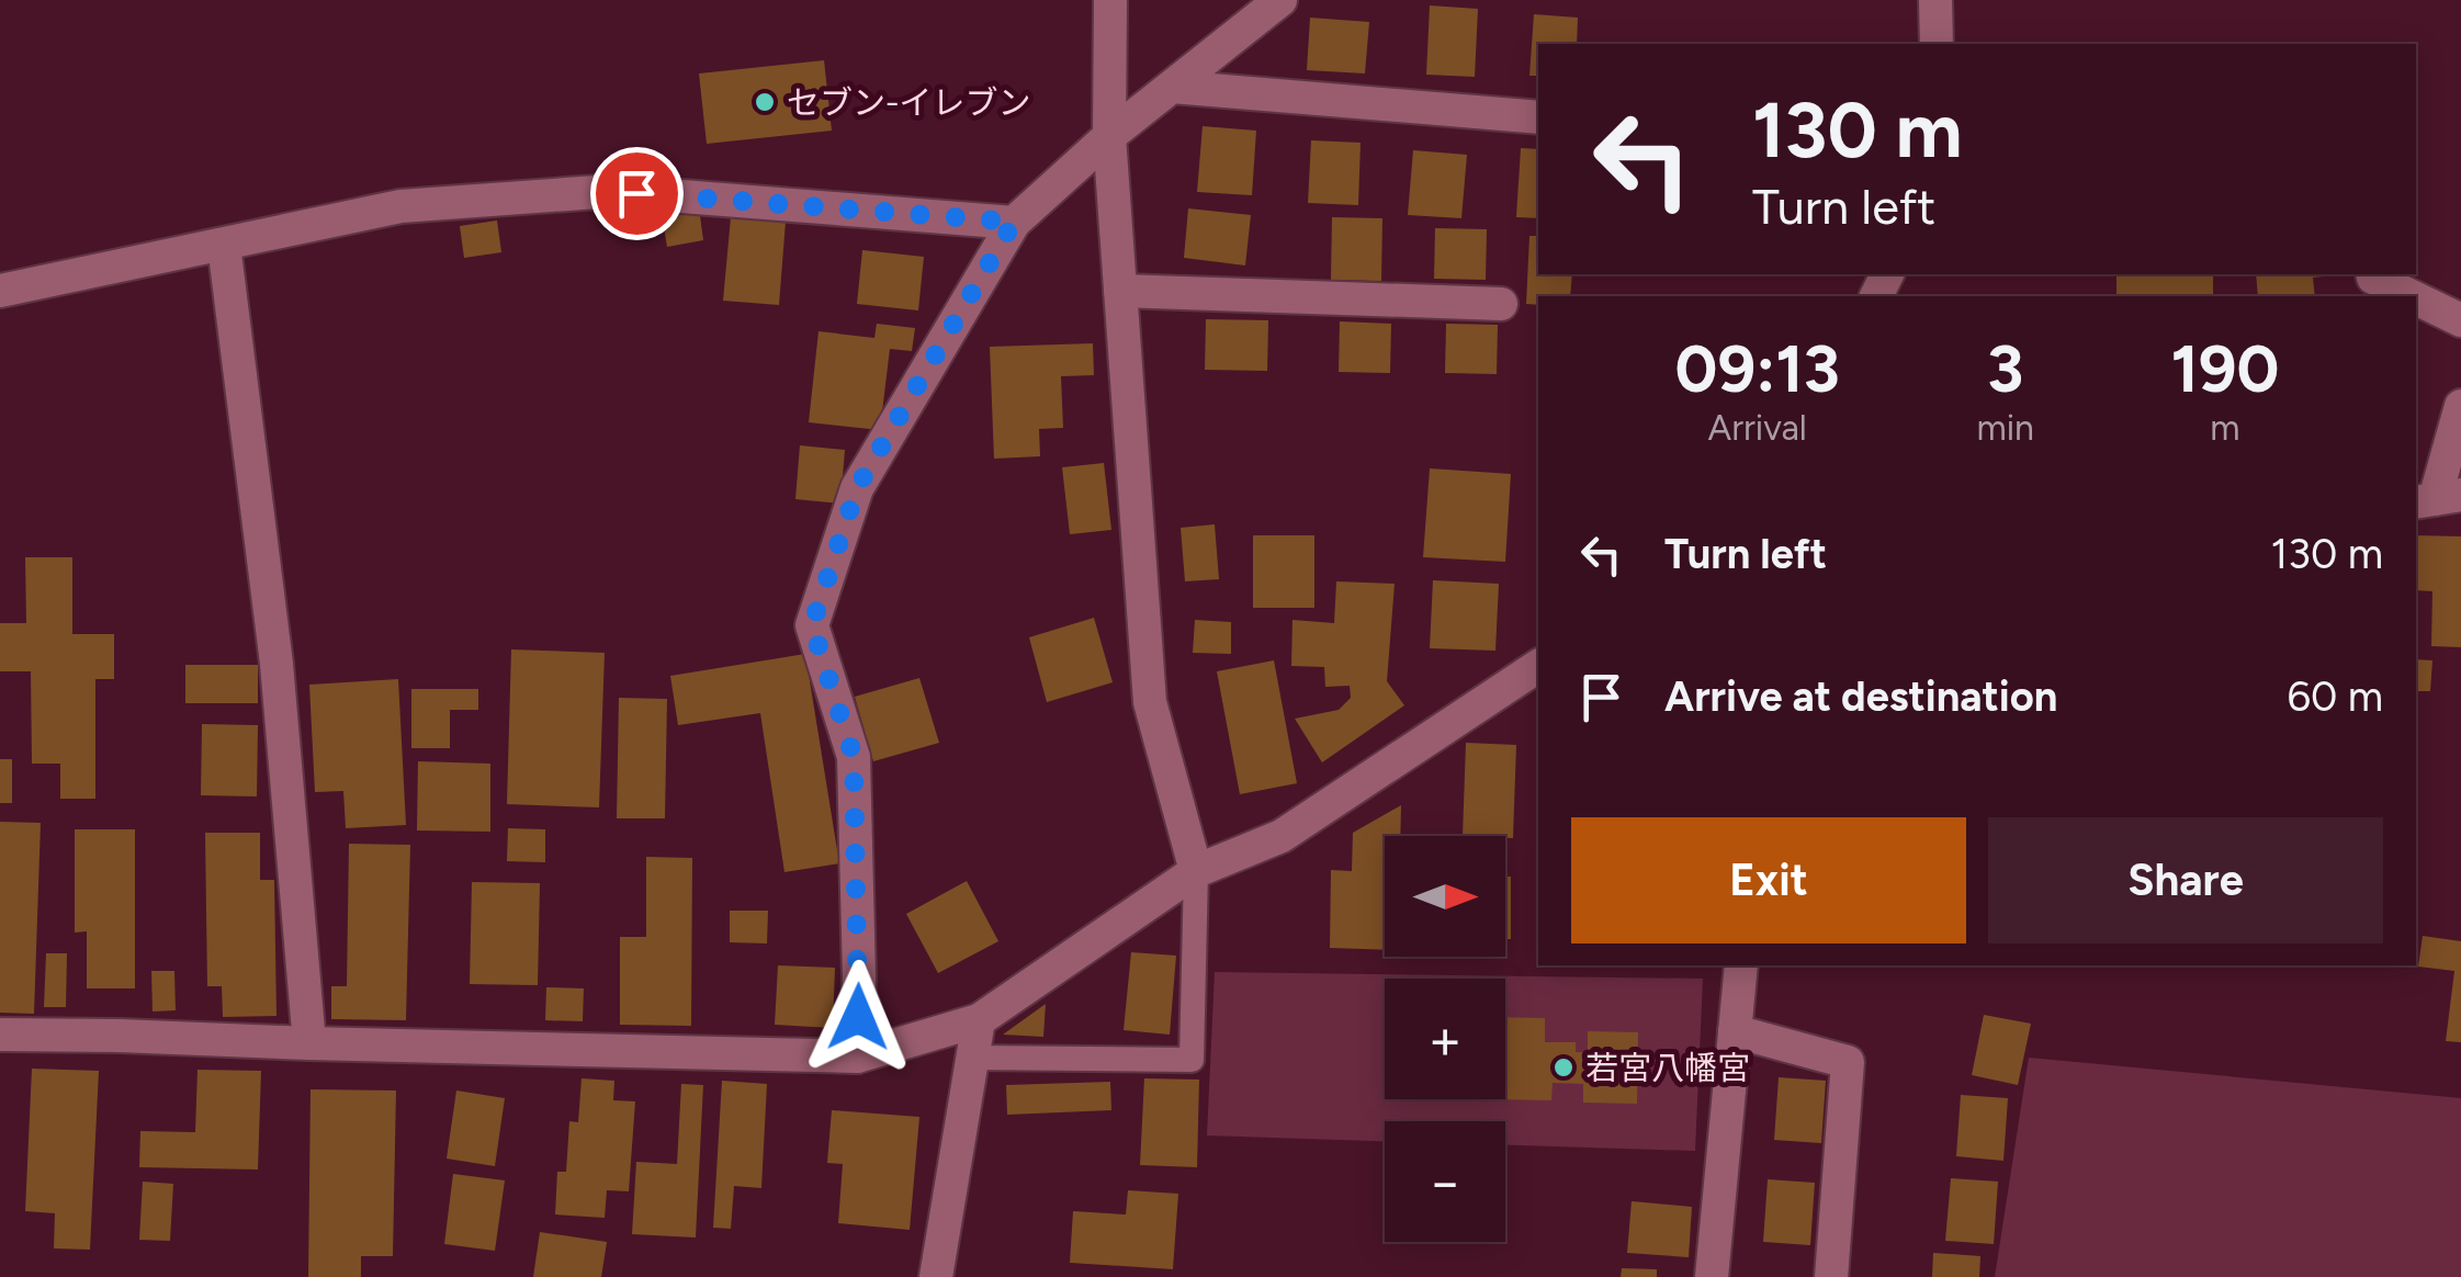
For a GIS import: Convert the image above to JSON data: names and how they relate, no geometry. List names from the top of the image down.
{
  "places": ["セブン-イレブン", "若宮八幡宮"],
  "north": "right",
  "page": {
    "turn": ["130 m", "Turn left"],
    "eta": [
      "09:13",
      "Arrival",
      "3",
      "min",
      "190",
      "m"
    ],
    "list": [
      {
        "name": "Turn left",
        "value": "130 m"
      },
      {
        "name": "Arrive at destination",
        "value": "60 m"
      }
    ],
    "buttons": ["Exit", "Share"],
    "map_buttons": ["+", "−"]
  }
}
